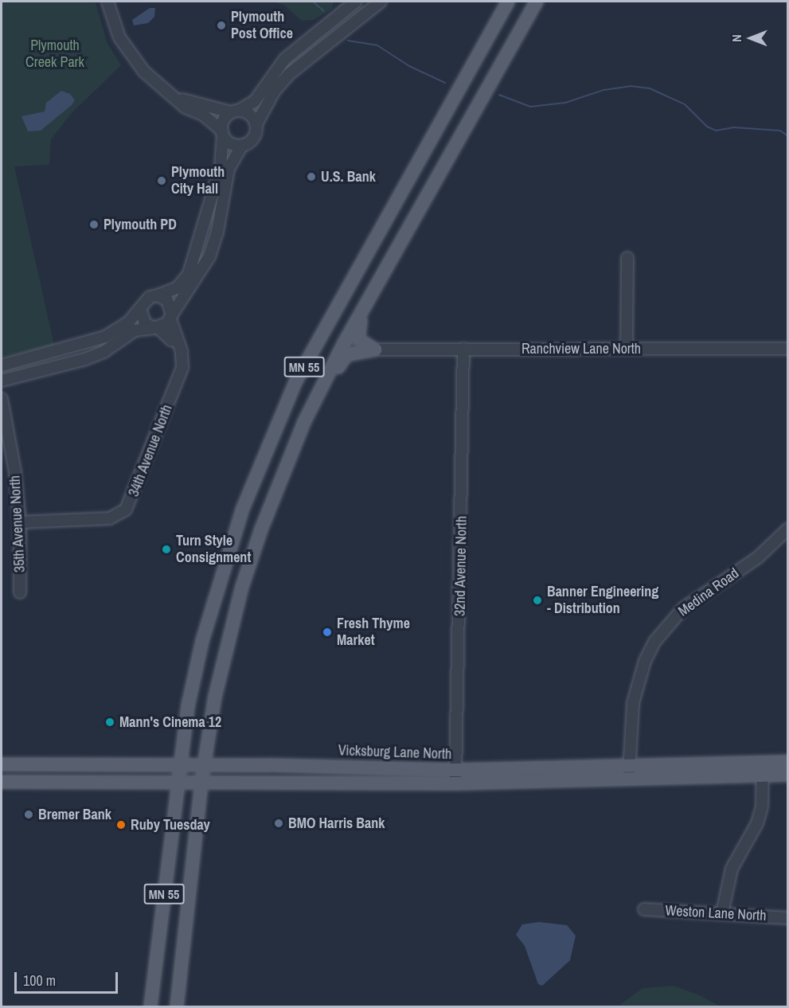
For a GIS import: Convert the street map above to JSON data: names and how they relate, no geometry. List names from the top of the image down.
{
  "streets": {
    "main road": ["MN 55", "Vicksburg Lane North"],
    "street": [
      "Ranchview Lane North",
      "34th Avenue North",
      "35th Avenue North",
      "32nd Avenue North",
      "Medina Road",
      "Weston Lane North"
    ]
  },
  "crossings": [
    ["Ranchview Lane North", "32nd Avenue North"],
    ["MN 55", "Vicksburg Lane North"],
    ["34th Avenue North", "35th Avenue North"],
    ["32nd Avenue North", "Vicksburg Lane North"],
    ["Medina Road", "Vicksburg Lane North"]
  ],
  "parks": ["Plymouth Creek Park"],
  "places": [
    "Plymouth Post Office",
    "U.S. Bank",
    "Plymouth City Hall",
    "Plymouth PD",
    "Turn Style Consignment",
    "Banner Engineering - Distribution",
    "Fresh Thyme Market",
    "Mann's Cinema 12",
    "Bremer Bank",
    "BMO Harris Bank",
    "Ruby Tuesday"
  ],
  "scale_bar": "100 m",
  "north": "left"
}
